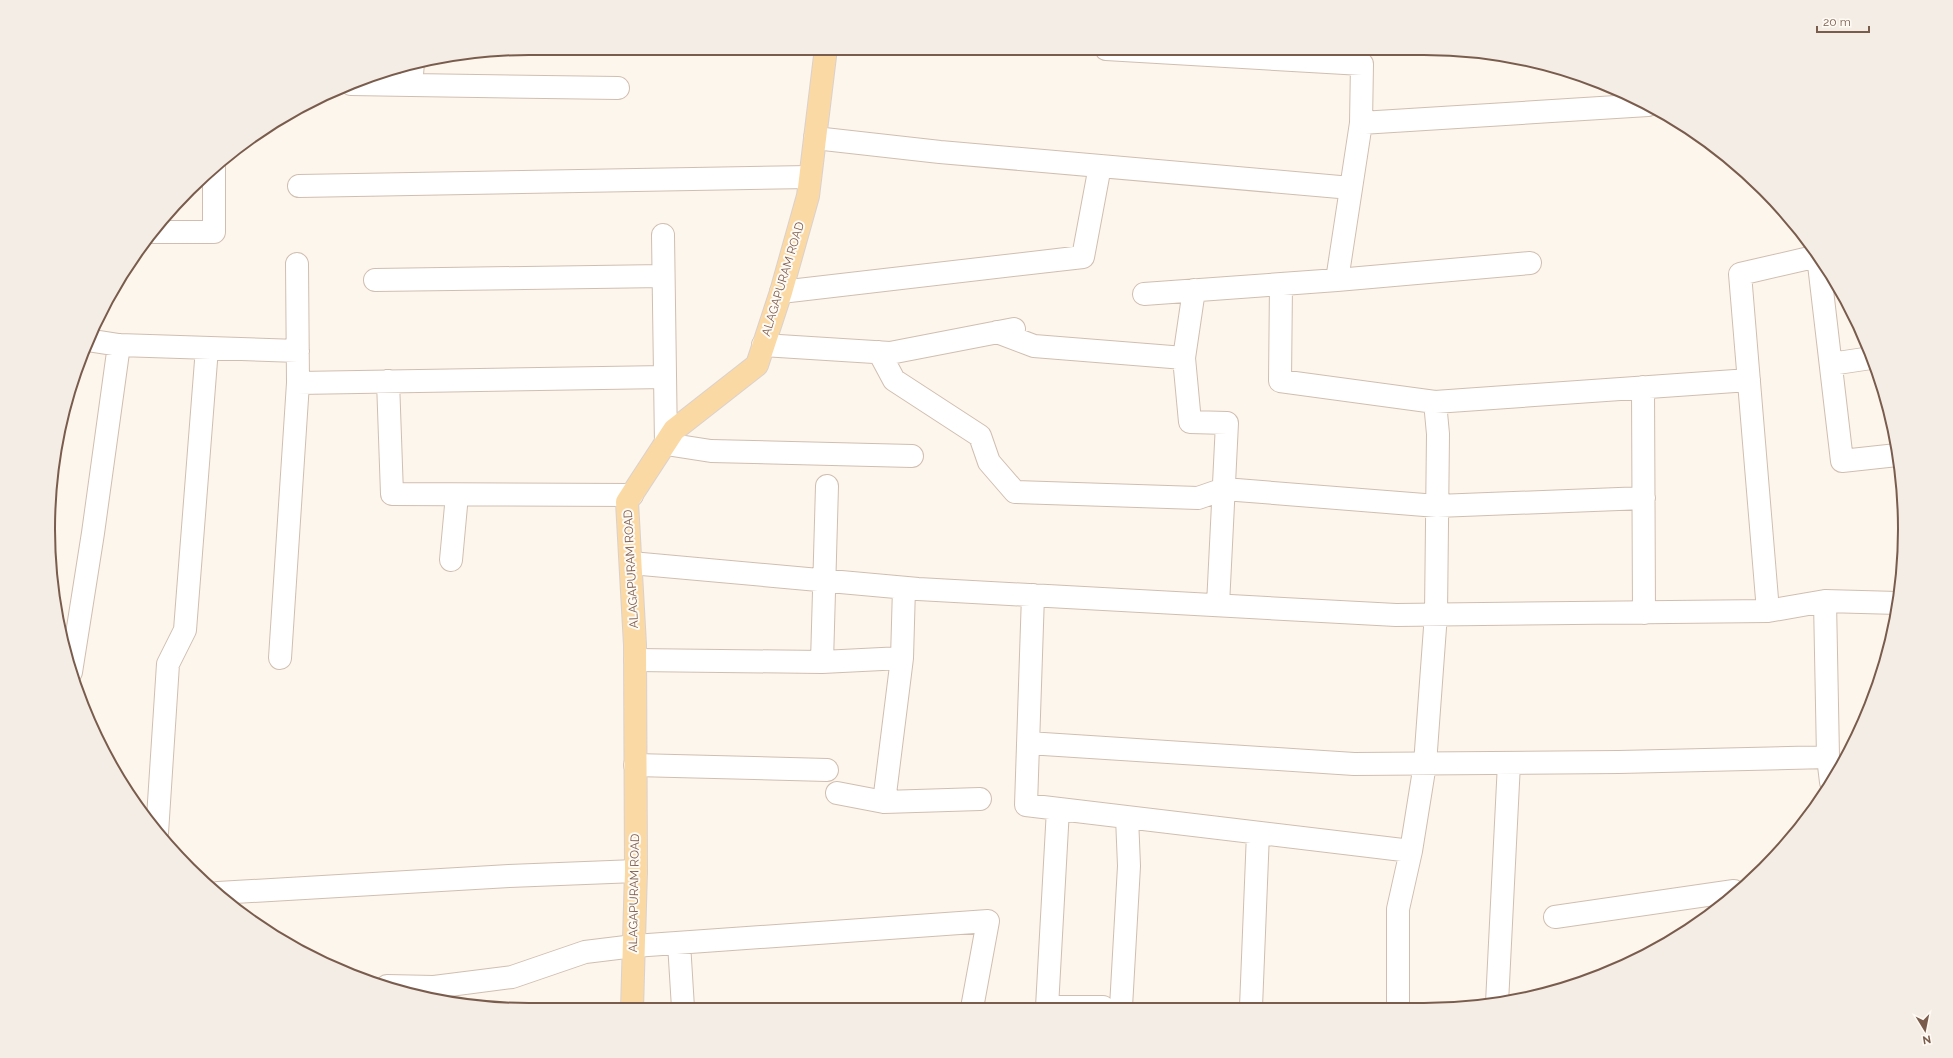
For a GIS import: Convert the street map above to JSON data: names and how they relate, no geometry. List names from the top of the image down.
{
  "streets": {
    "main road": ["ALAGAPURAM ROAD"]
  },
  "scale_bar": "20 m",
  "north": "bottom"
}
